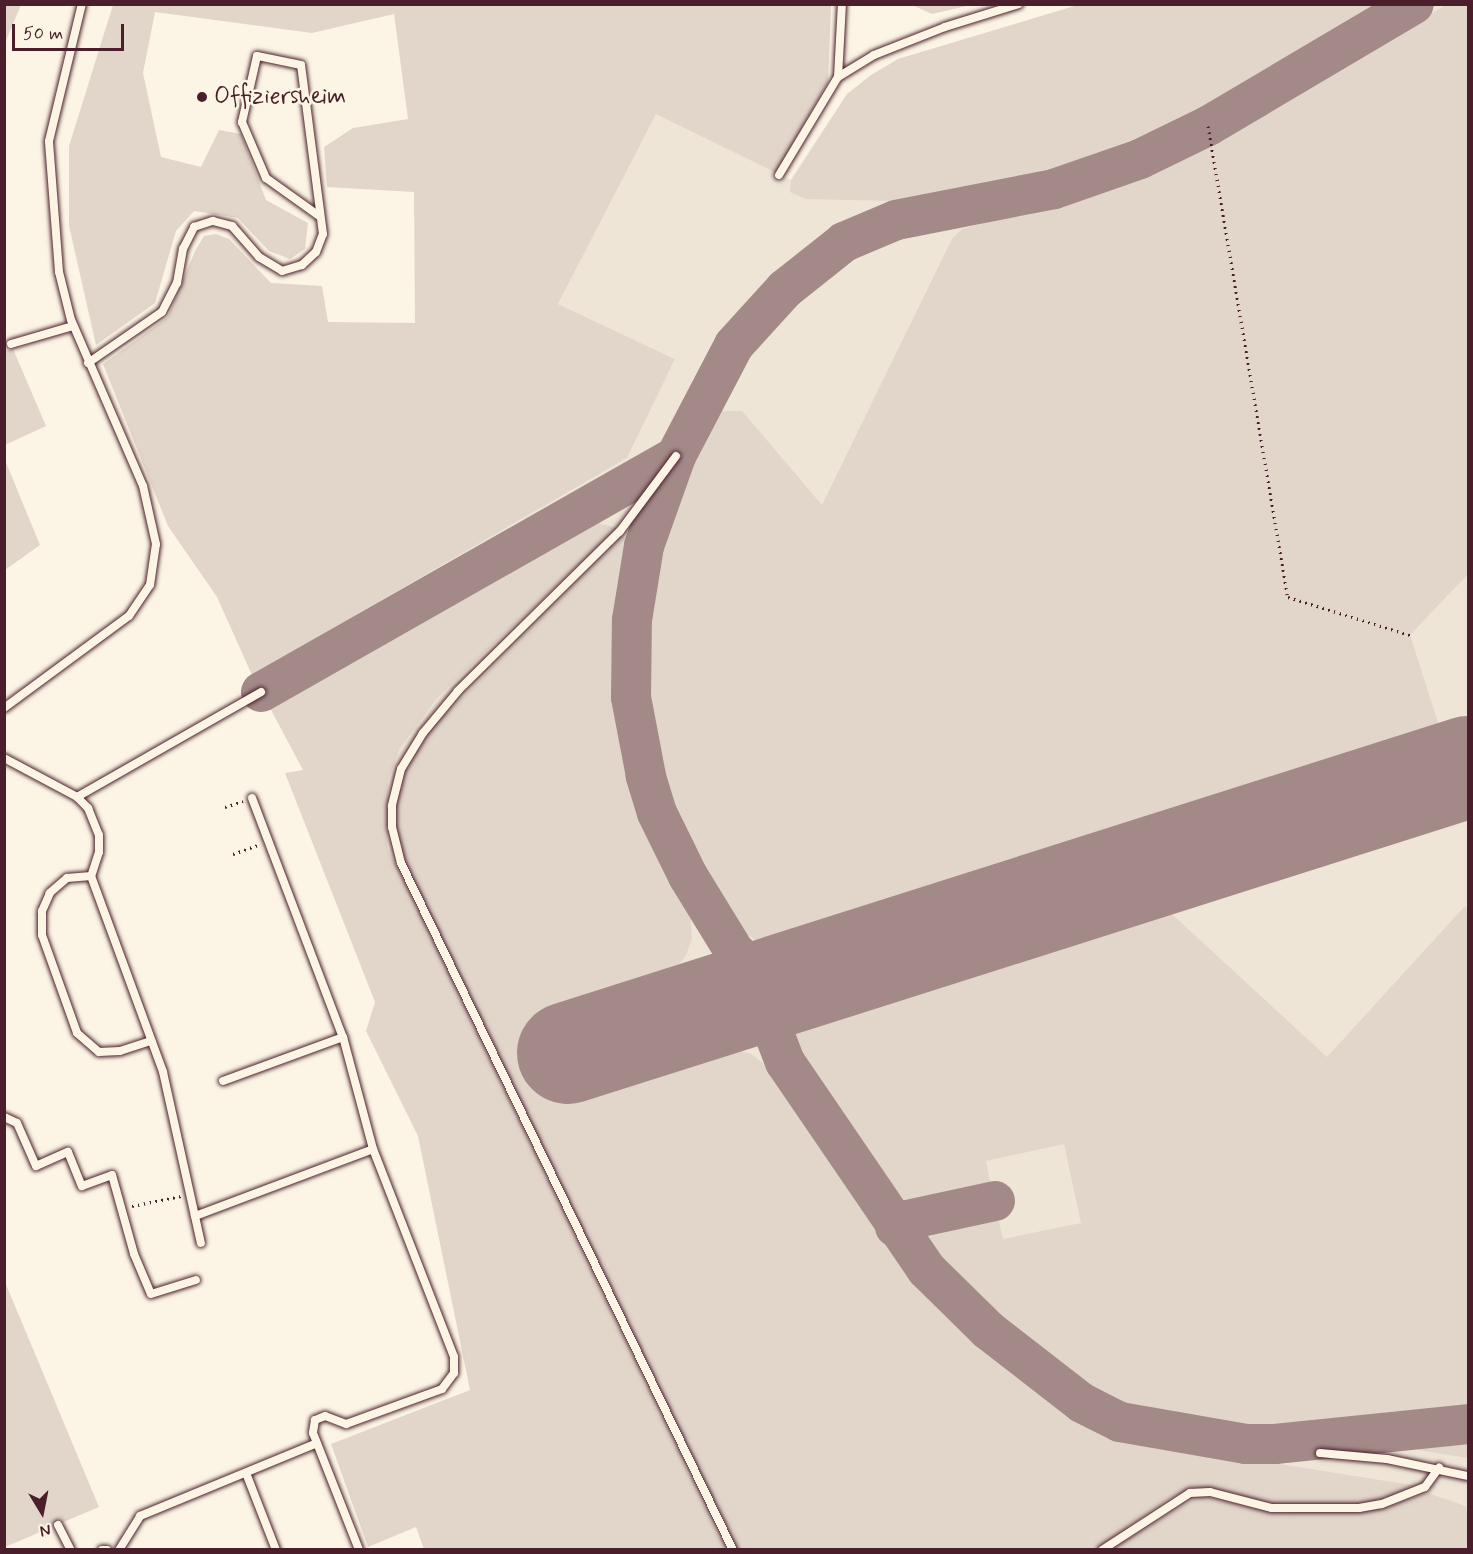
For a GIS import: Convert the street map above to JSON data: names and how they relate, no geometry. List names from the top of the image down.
{
  "places": ["Offiziersheim"],
  "scale_bar": "50 m",
  "north": "bottom"
}
